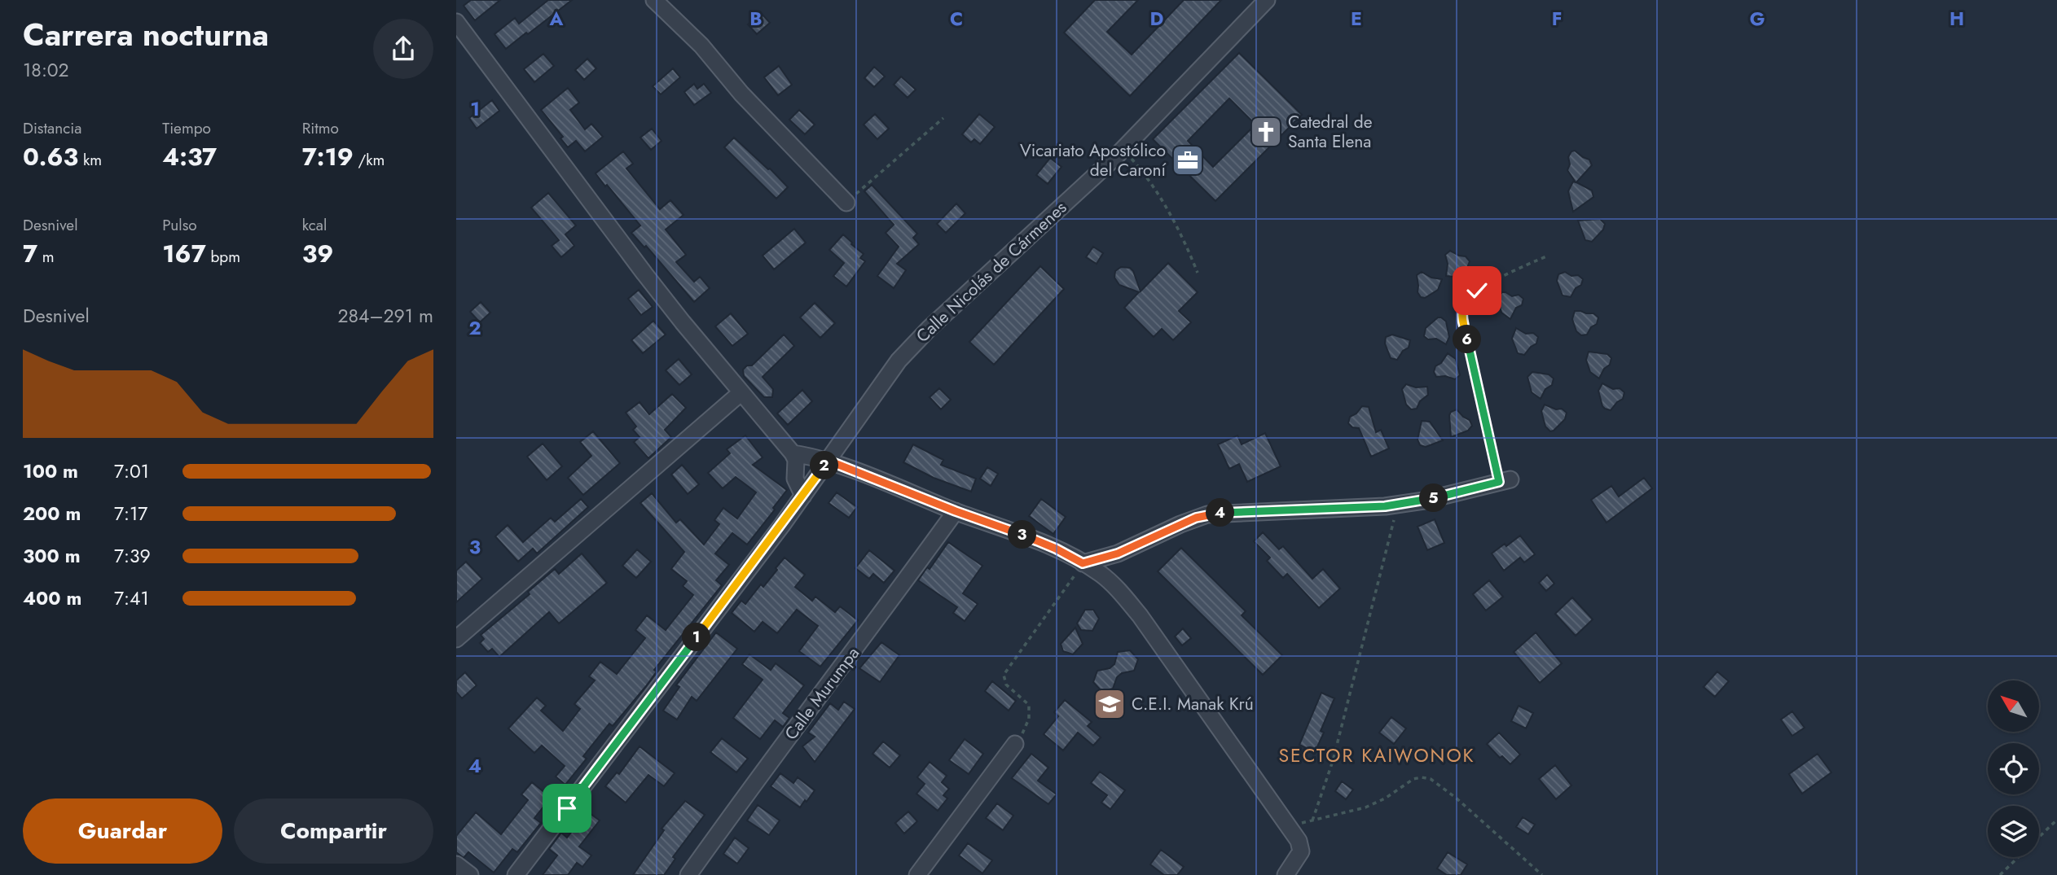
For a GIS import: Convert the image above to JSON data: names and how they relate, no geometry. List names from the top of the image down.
{
  "streets": {
    "street": ["Calle Nicolás de Cármenes", "Calle Murumpa"]
  },
  "districts": ["SECTOR KAIWONOK"],
  "places": {
    "church": ["Catedral de Santa Elena"],
    "office": ["Vicariato Apostólico del Caroní"],
    "school or university": ["C.E.I. Manak Krú"]
  },
  "north": "top left",
  "page": {
    "heading": ["Carrera nocturna", "18:02"],
    "stats": [
      ["Distancia", "0.63 km"],
      ["Tiempo", "4:37"],
      ["Ritmo", "7:19 /km"],
      ["Desnivel", "7 m"],
      ["Pulso", "167 bpm"],
      ["kcal", "39"]
    ],
    "chart": ["Desnivel", "284–291 m"],
    "pins": [
      "6",
      "2",
      "5",
      "4",
      "3",
      "1"
    ],
    "list": [
      {
        "name": "100 m",
        "note": "7:01"
      },
      {
        "name": "200 m",
        "note": "7:17"
      },
      {
        "name": "300 m",
        "note": "7:39"
      },
      {
        "name": "400 m",
        "note": "7:41"
      }
    ],
    "buttons": ["Guardar", "Compartir"]
  },
  "grid": {
    "columns": [
      "A",
      "B",
      "C",
      "D",
      "E",
      "F",
      "G",
      "H"
    ],
    "rows": [
      "1",
      "2",
      "3",
      "4"
    ]
  }
}
